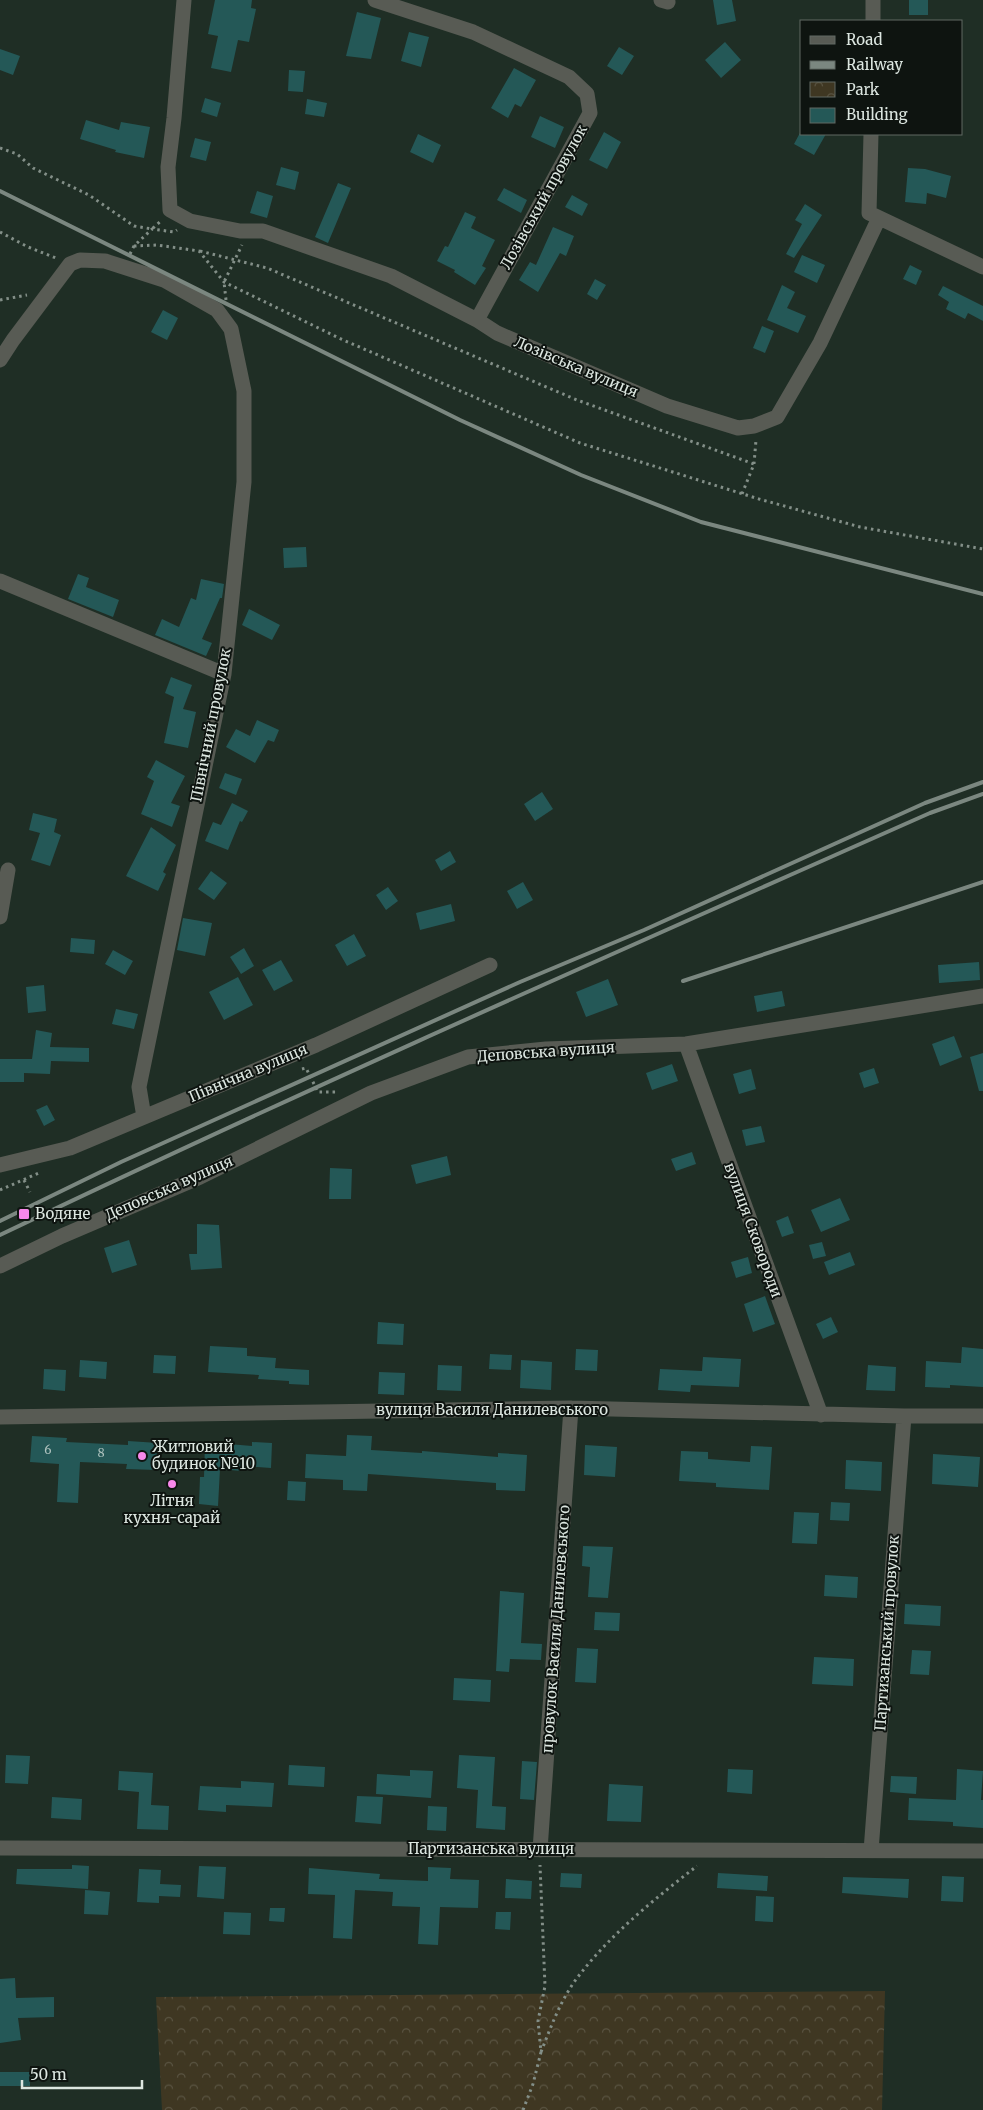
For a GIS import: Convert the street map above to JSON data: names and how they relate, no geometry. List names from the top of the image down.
{
  "streets": {
    "street": [
      "Лозівський провулок",
      "Лозівська вулиця",
      "Північний провулок",
      "Деповська вулиця",
      "Північна вулиця",
      "вулиця Сковороди",
      "вулиця Василя Данилевського",
      "провулок Василя Данилевського",
      "Партизанський провулок",
      "Партизанська вулиця"
    ]
  },
  "crossings": [
    ["Лозівський провулок", "Лозівська вулиця"],
    ["Північний провулок", "Північна вулиця"],
    ["Деповська вулиця", "вулиця Сковороди"],
    ["вулиця Сковороди", "вулиця Василя Данилевського"],
    ["вулиця Василя Данилевського", "провулок Василя Данилевського"],
    ["вулиця Василя Данилевського", "Партизанський провулок"],
    ["провулок Василя Данилевського", "Партизанська вулиця"],
    ["Партизанський провулок", "Партизанська вулиця"]
  ],
  "places": {
    "transit": ["Водяне"],
    "other": ["Житловий будинок №10", "Літня кухня-сарай"]
  },
  "house_numbers": ["6", "8"],
  "legend": [
    "Road",
    "Railway",
    "Park",
    "Building"
  ],
  "scale_bar": "50 m"
}
